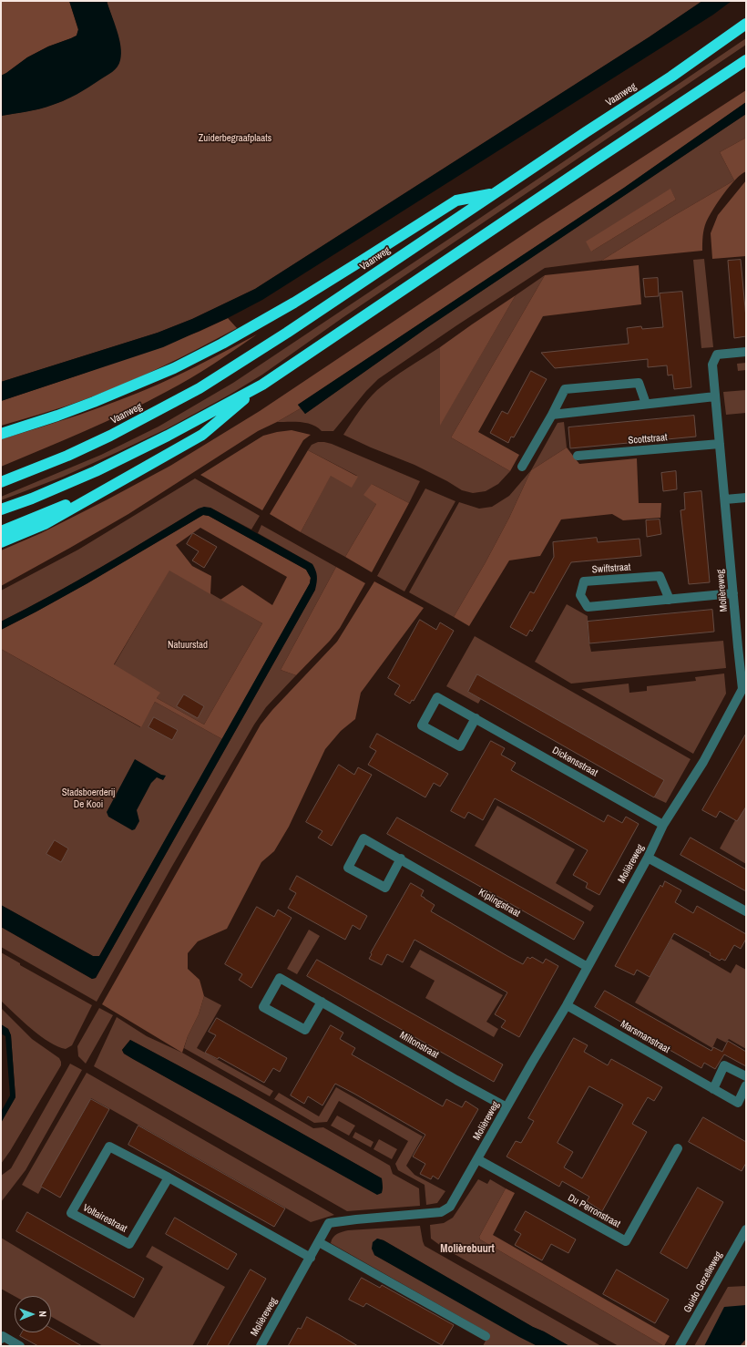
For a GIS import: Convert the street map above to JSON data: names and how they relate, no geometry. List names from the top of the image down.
{
  "streets": {
    "highway": ["Vaanweg"],
    "street": [
      "Scottstraat",
      "Swiftstraat",
      "Molièreweg",
      "Dickensstraat",
      "Kiplingstraat",
      "Marsmanstraat",
      "Miltonstraat",
      "Du Perronstraat",
      "Voltairestraat",
      "Guido Gezelleweg"
    ]
  },
  "crossings": [
    ["Scottstraat", "Molièreweg"],
    ["Swiftstraat", "Molièreweg"],
    ["Molièreweg", "Dickensstraat"],
    ["Molièreweg", "Kiplingstraat"],
    ["Molièreweg", "Marsmanstraat"],
    ["Molièreweg", "Miltonstraat"],
    ["Molièreweg", "Du Perronstraat"],
    ["Molièreweg", "Voltairestraat"]
  ],
  "districts": ["Molièrebuurt"],
  "parks": ["Zuiderbegraafplaats", "Natuurstad", "Stadsboerderij De Kooi"],
  "north": "right"
}
